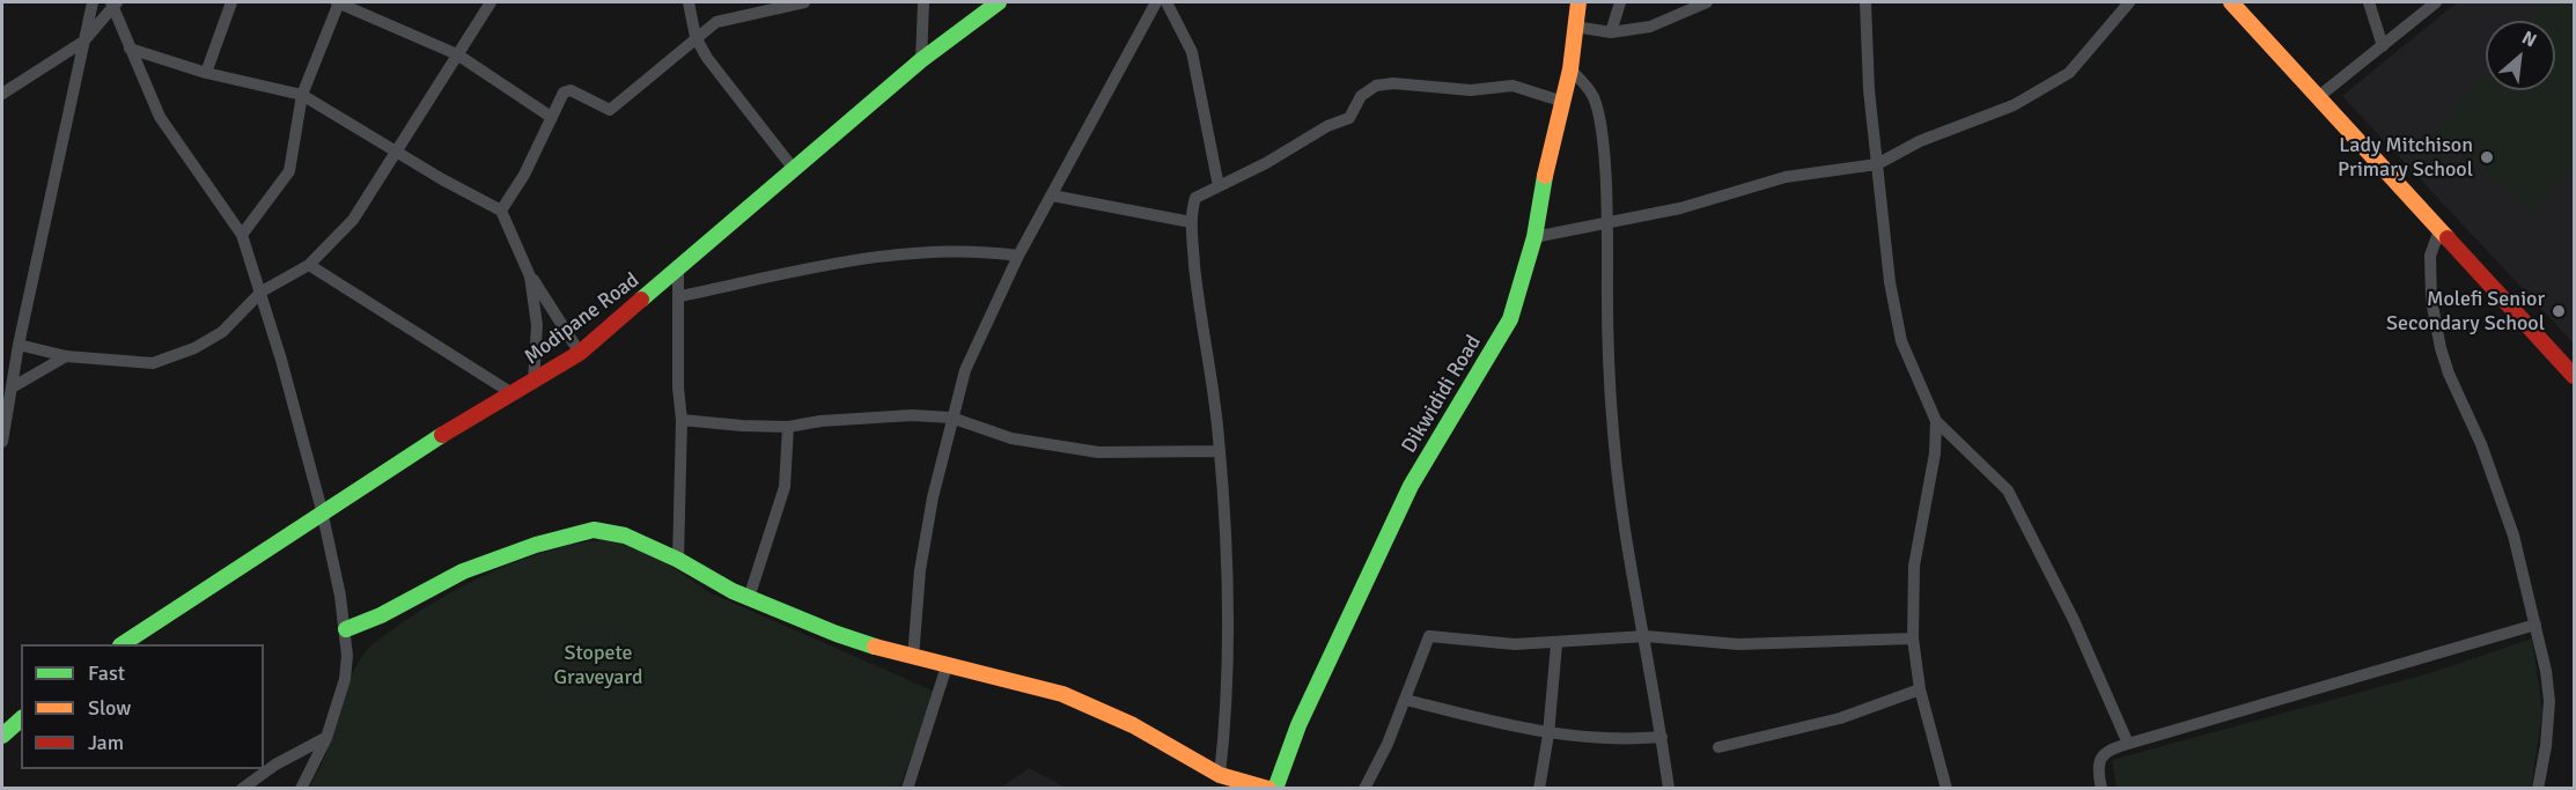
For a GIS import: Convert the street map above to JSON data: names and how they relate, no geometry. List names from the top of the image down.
{
  "streets": {
    "street": ["Modipane Road", "Dikwididi Road"]
  },
  "parks": ["Stopete Graveyard"],
  "places": ["Lady Mitchison Primary School", "Molefi Senior Secondary School"],
  "legend": ["Fast", "Slow", "Jam"],
  "north": "top right"
}
